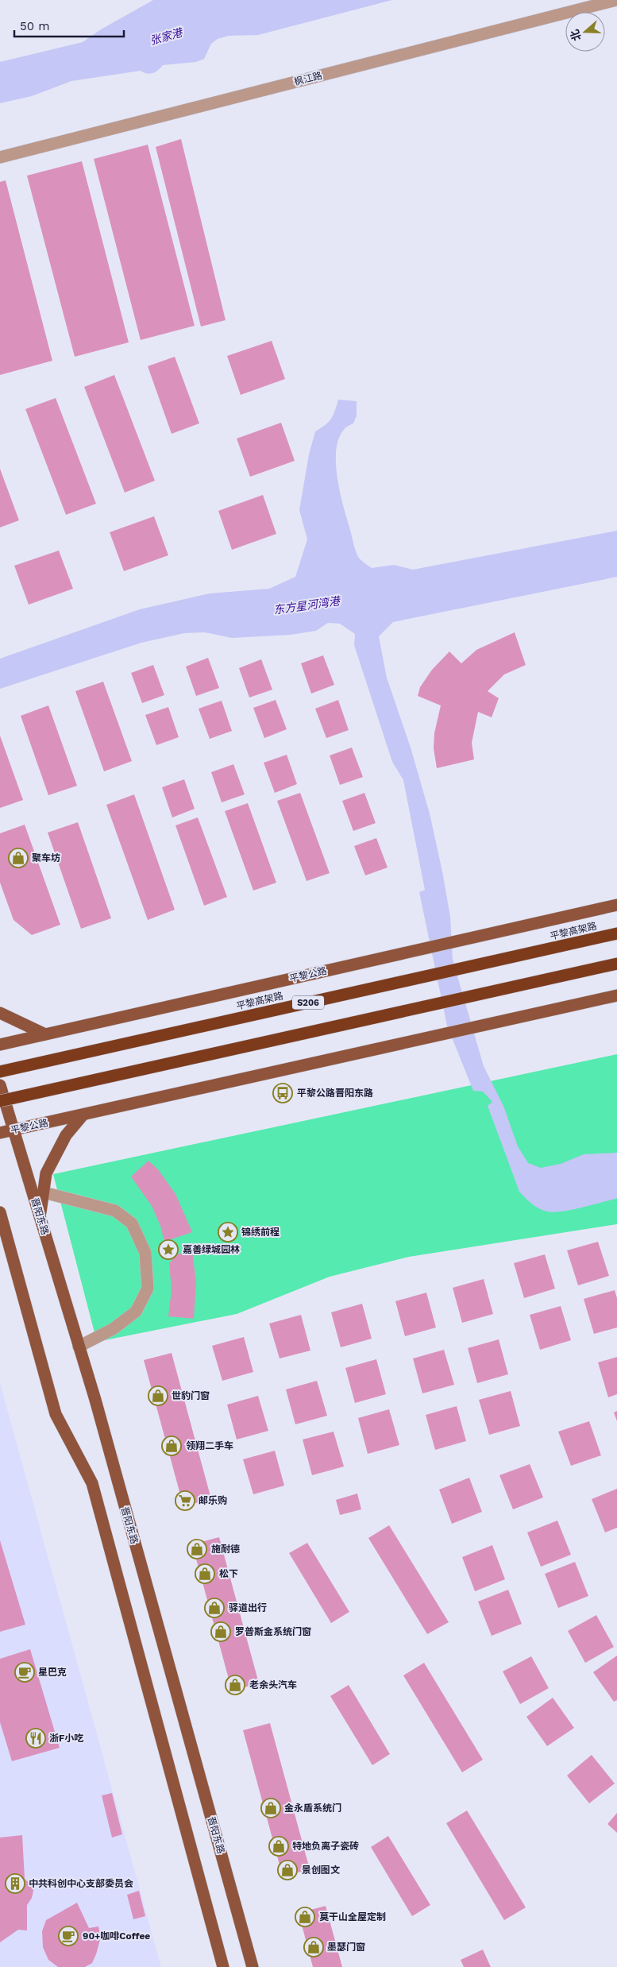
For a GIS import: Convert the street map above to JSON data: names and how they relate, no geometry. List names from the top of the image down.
{
  "streets": {
    "highway": ["平黎高架路", "S206"],
    "main road": ["平黎公路", "晋阳东路"],
    "street": ["枫江路"]
  },
  "crossings": [
    ["平黎公路", "晋阳东路"]
  ],
  "water": ["张家港", "东方星河湾港"],
  "places": {
    "shop": [
      "聚车坊",
      "世豹门窗",
      "领翔二手车",
      "施耐德",
      "松下",
      "驿道出行",
      "罗普斯金系统门窗",
      "老余头汽车",
      "金永盾系统门",
      "特地负离子瓷砖",
      "景创图文",
      "莫干山全屋定制",
      "墨瑟门窗"
    ],
    "bus stop": ["平黎公路晋阳东路"],
    "place": ["锦绣前程", "嘉善绿城园林"],
    "supermarket": ["邮乐购"],
    "cafe": ["星巴克", "90+咖啡Coffee"],
    "restaurant": ["浙F小吃"],
    "building": ["中共科创中心支部委员会"]
  },
  "scale_bar": "50 m",
  "north": "left"
}
